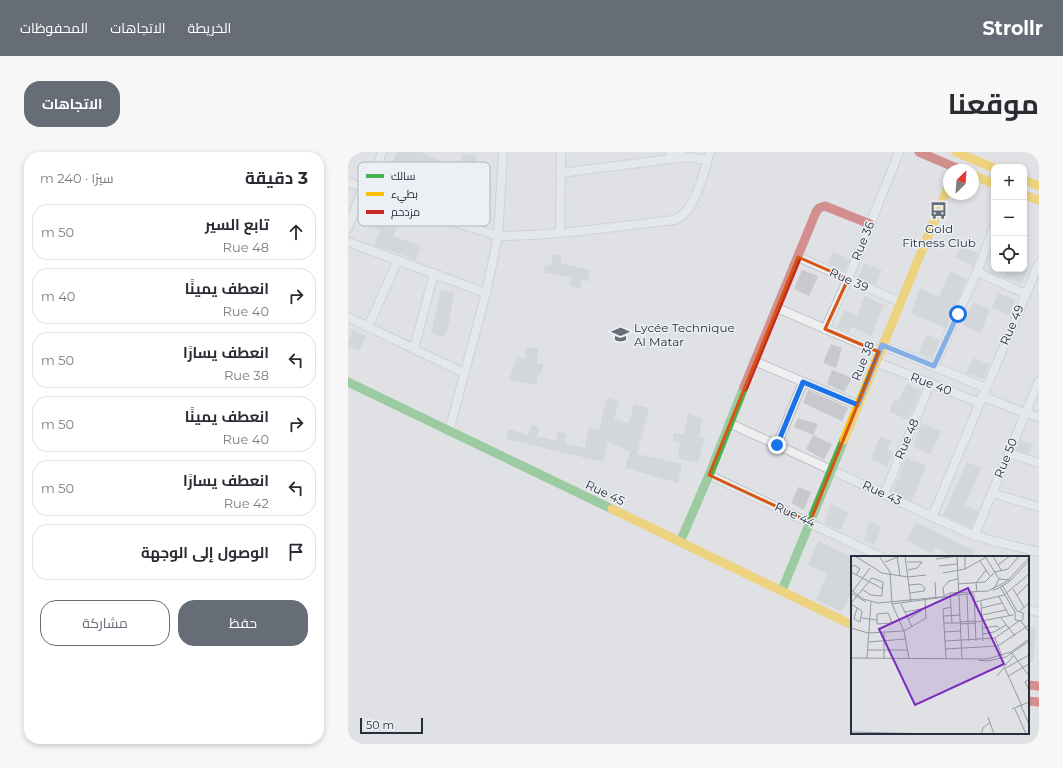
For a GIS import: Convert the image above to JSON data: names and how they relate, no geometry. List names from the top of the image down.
{
  "streets": {
    "street": [
      "Rue 36",
      "Rue 39",
      "Rue 49",
      "Rue 38",
      "Rue 40",
      "Rue 48",
      "Rue 50",
      "Rue 45",
      "Rue 43",
      "Rue 44"
    ]
  },
  "crossings": [
    ["Rue 36", "Rue 39"],
    ["Rue 36", "Rue 40"],
    ["Rue 39", "Rue 38"],
    ["Rue 49", "Rue 40"],
    ["Rue 38", "Rue 40"],
    ["Rue 38", "Rue 45"],
    ["Rue 38", "Rue 43"],
    ["Rue 38", "Rue 44"],
    ["Rue 40", "Rue 48"],
    ["Rue 40", "Rue 50"],
    ["Rue 48", "Rue 43"],
    ["Rue 50", "Rue 43"]
  ],
  "places": {
    "bus stop": ["Gold Fitness Club"],
    "school or university": ["Lycée Technique Al Matar"]
  },
  "legend": ["سالك", "بطيء", "مزدحم"],
  "scale_bar": "50 m",
  "north": "top right",
  "page": {
    "header": "Strollr",
    "nav": ["الخريطة", "الاتجاهات", "المحفوظات"],
    "title": "موقعنا",
    "buttons": [
      "الاتجاهات",
      ["حفظ", "مشاركة"]
    ],
    "heading": ["3 دقيقة", "سيرًا · 240 m"],
    "map_buttons": ["+", "−"],
    "list": [
      ["تابع السير", "Rue 48", "50 m"],
      ["انعطف يمينًا", "Rue 40", "40 m"],
      ["انعطف يسارًا", "Rue 38", "50 m"],
      ["انعطف يمينًا", "Rue 40", "50 m"],
      ["انعطف يسارًا", "Rue 42", "50 m"],
      "الوصول إلى الوجهة"
    ],
    "scale": "50 m"
  }
}
